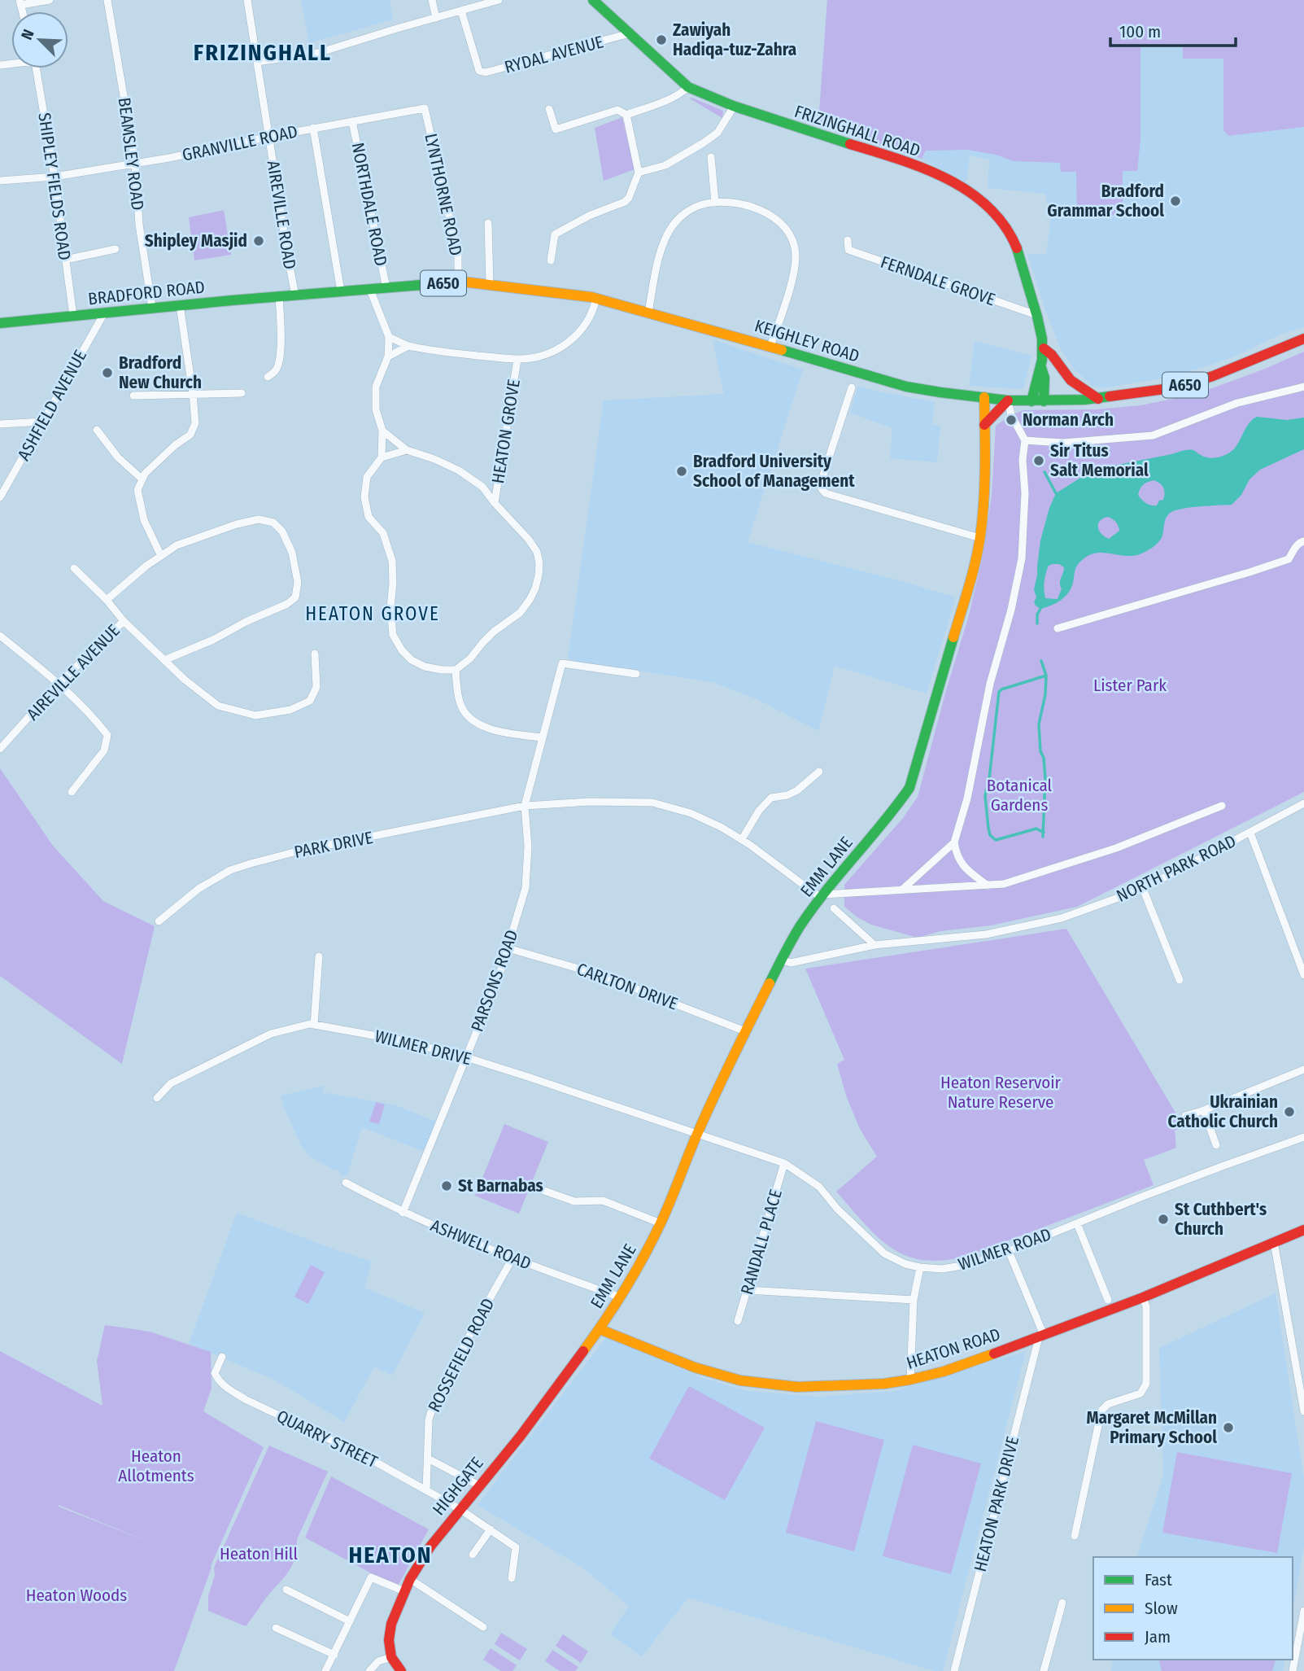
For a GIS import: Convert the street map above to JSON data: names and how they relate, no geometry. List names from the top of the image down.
{
  "streets": {
    "main road": [
      "FRIZINGHALL ROAD",
      "A650",
      "BRADFORD ROAD",
      "KEIGHLEY ROAD",
      "EMM LANE",
      "HEATON ROAD",
      "HIGHGATE"
    ],
    "street": [
      "RYDAL AVENUE",
      "GRANVILLE ROAD",
      "BEAMSLEY ROAD",
      "SHIPLEY FIELDS ROAD",
      "LYNTHORNE ROAD",
      "NORTHDALE ROAD",
      "AIREVILLE ROAD",
      "FERNDALE GROVE",
      "ASHFIELD AVENUE",
      "HEATON GROVE",
      "AIREVILLE AVENUE",
      "PARK DRIVE",
      "NORTH PARK ROAD",
      "PARSONS ROAD",
      "CARLTON DRIVE",
      "WILMER DRIVE",
      "RANDALL PLACE",
      "ASHWELL ROAD",
      "WILMER ROAD",
      "ROSSEFIELD ROAD",
      "QUARRY STREET",
      "HEATON PARK DRIVE"
    ]
  },
  "crossings": [
    ["RYDAL AVENUE", "FRIZINGHALL ROAD"],
    ["FRIZINGHALL ROAD", "FERNDALE GROVE"],
    ["FRIZINGHALL ROAD", "KEIGHLEY ROAD"],
    ["GRANVILLE ROAD", "BEAMSLEY ROAD"],
    ["GRANVILLE ROAD", "SHIPLEY FIELDS ROAD"],
    ["GRANVILLE ROAD", "LYNTHORNE ROAD"],
    ["GRANVILLE ROAD", "NORTHDALE ROAD"],
    ["GRANVILLE ROAD", "AIREVILLE ROAD"],
    ["BEAMSLEY ROAD", "BRADFORD ROAD"],
    ["SHIPLEY FIELDS ROAD", "BRADFORD ROAD"],
    ["LYNTHORNE ROAD", "KEIGHLEY ROAD"],
    ["NORTHDALE ROAD", "KEIGHLEY ROAD"],
    ["AIREVILLE ROAD", "BRADFORD ROAD"],
    ["AIREVILLE ROAD", "KEIGHLEY ROAD"],
    ["BRADFORD ROAD", "KEIGHLEY ROAD"],
    ["BRADFORD ROAD", "ASHFIELD AVENUE"],
    ["KEIGHLEY ROAD", "HEATON GROVE"],
    ["KEIGHLEY ROAD", "EMM LANE"],
    ["PARK DRIVE", "EMM LANE"],
    ["PARK DRIVE", "PARSONS ROAD"],
    ["EMM LANE", "CARLTON DRIVE"],
    ["EMM LANE", "WILMER DRIVE"],
    ["EMM LANE", "ASHWELL ROAD"],
    ["EMM LANE", "WILMER ROAD"],
    ["EMM LANE", "HEATON ROAD"],
    ["EMM LANE", "HIGHGATE"],
    ["PARSONS ROAD", "CARLTON DRIVE"],
    ["PARSONS ROAD", "WILMER DRIVE"],
    ["PARSONS ROAD", "ASHWELL ROAD"],
    ["WILMER DRIVE", "WILMER ROAD"],
    ["RANDALL PLACE", "WILMER ROAD"],
    ["ASHWELL ROAD", "ROSSEFIELD ROAD"],
    ["HEATON ROAD", "HIGHGATE"],
    ["HEATON ROAD", "HEATON PARK DRIVE"],
    ["ROSSEFIELD ROAD", "QUARRY STREET"],
    ["QUARRY STREET", "HIGHGATE"]
  ],
  "districts": ["FRIZINGHALL", "HEATON GROVE", "HEATON"],
  "parks": [
    "Lister Park",
    "Botanical Gardens",
    "Heaton Reservoir Nature Reserve",
    "Heaton Allotments",
    "Heaton Hill",
    "Heaton Woods"
  ],
  "places": [
    "Zawiyah Hadiqa-tuz-Zahra",
    "Bradford Grammar School",
    "Shipley Masjid",
    "Bradford New Church",
    "Norman Arch",
    "Sir Titus Salt Memorial",
    "Bradford University School of Management",
    "Ukrainian Catholic Church",
    "St Barnabas",
    "St Cuthbert's Church",
    "Margaret McMillan Primary School"
  ],
  "legend": ["Fast", "Slow", "Jam"],
  "scale_bar": "100 m",
  "north": "top left"
}
